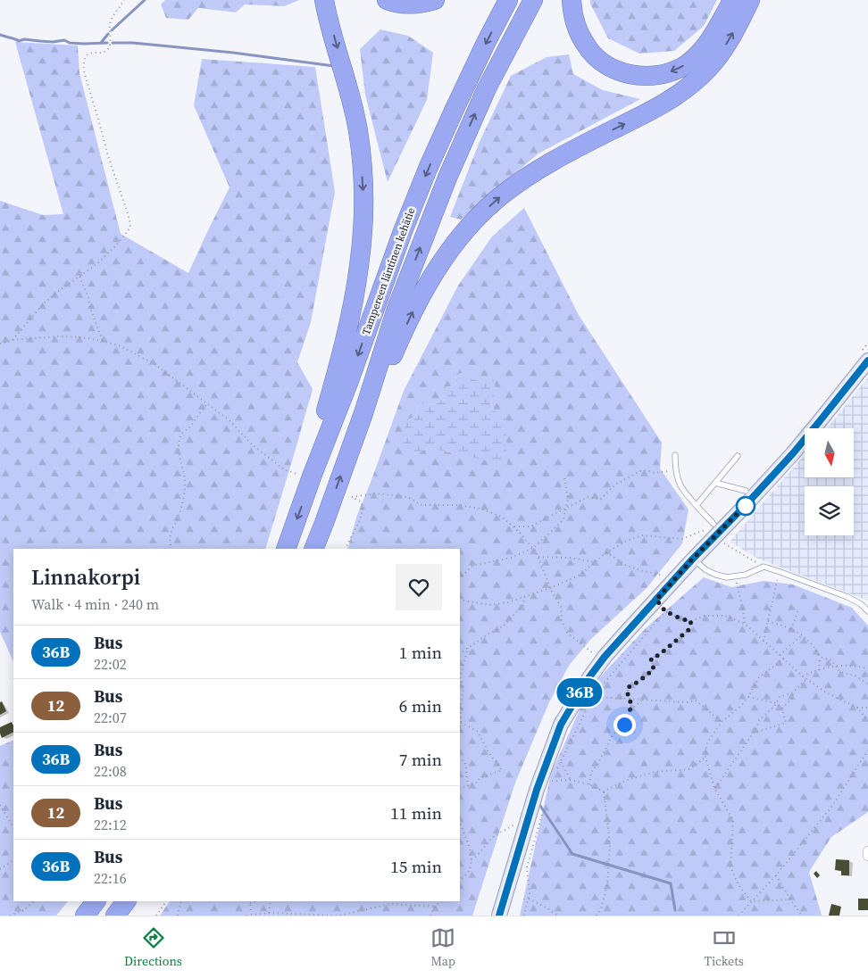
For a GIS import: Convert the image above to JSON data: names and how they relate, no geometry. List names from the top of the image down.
{
  "streets": {
    "highway": ["Tampereen läntinen kehätie"]
  },
  "lines": ["bus line 36B"],
  "north": "bottom",
  "page": {
    "on_map": "36B",
    "heading": ["Linnakorpi", "Walk · 4 min · 240 m"],
    "list": [
      {
        "mark": "36B",
        "name": "Bus",
        "note": "22:02",
        "value": "1 min"
      },
      {
        "mark": "12",
        "name": "Bus",
        "note": "22:07",
        "value": "6 min"
      },
      {
        "mark": "36B",
        "name": "Bus",
        "note": "22:08",
        "value": "7 min"
      },
      {
        "mark": "12",
        "name": "Bus",
        "note": "22:12",
        "value": "11 min"
      },
      {
        "mark": "36B",
        "name": "Bus",
        "note": "22:16",
        "value": "15 min"
      }
    ],
    "tabs": ["Directions", "Map", "Tickets"]
  }
}
